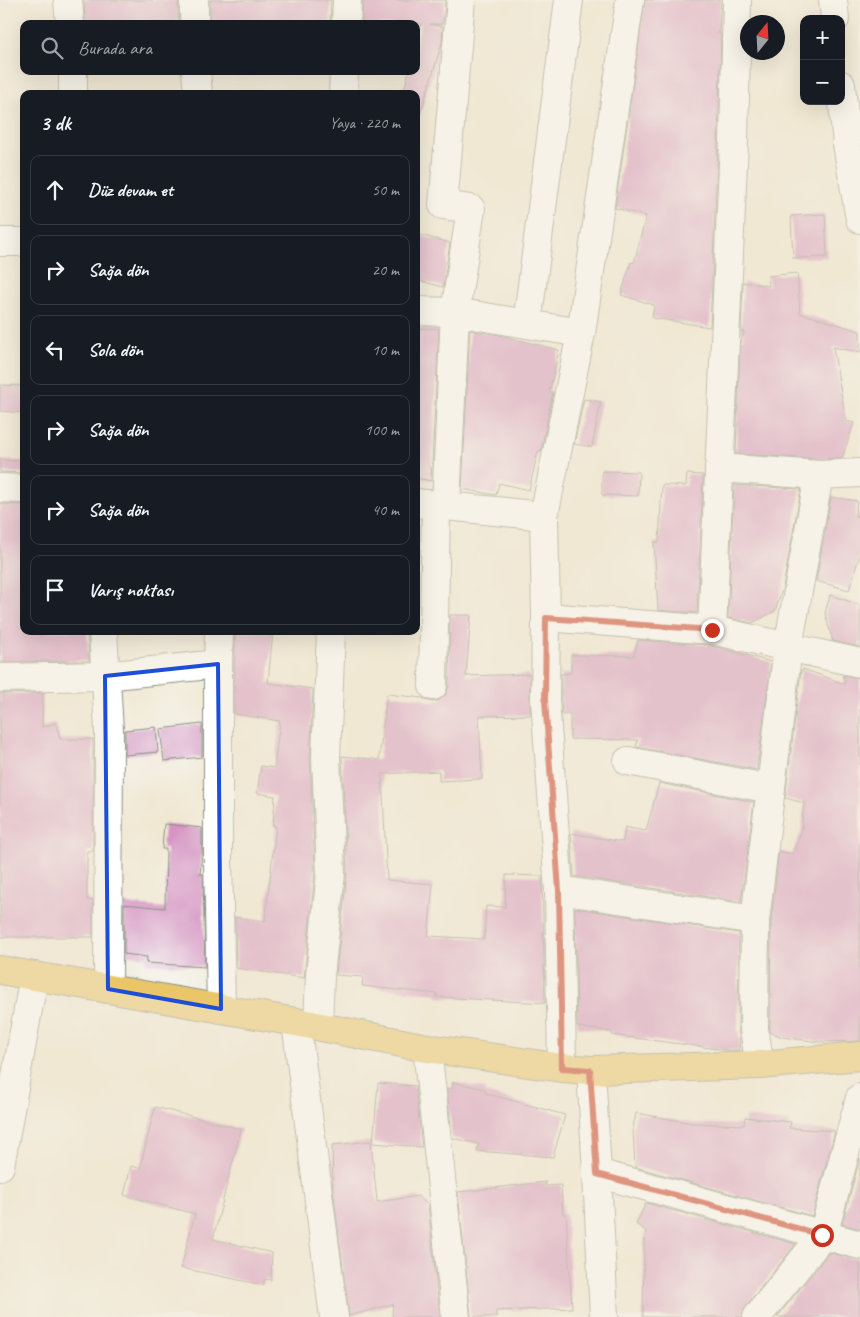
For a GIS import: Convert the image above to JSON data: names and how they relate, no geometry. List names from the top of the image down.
{
  "north": "top",
  "page": {
    "map_buttons": ["+", "−"],
    "search": "Burada ara",
    "heading": ["3 dk", "Yaya · 220 m"],
    "list": [
      ["Düz devam et", "50 m"],
      ["Sağa dön", "20 m"],
      ["Sola dön", "10 m"],
      ["Sağa dön", "100 m"],
      ["Sağa dön", "40 m"],
      "Varış noktası"
    ]
  }
}
